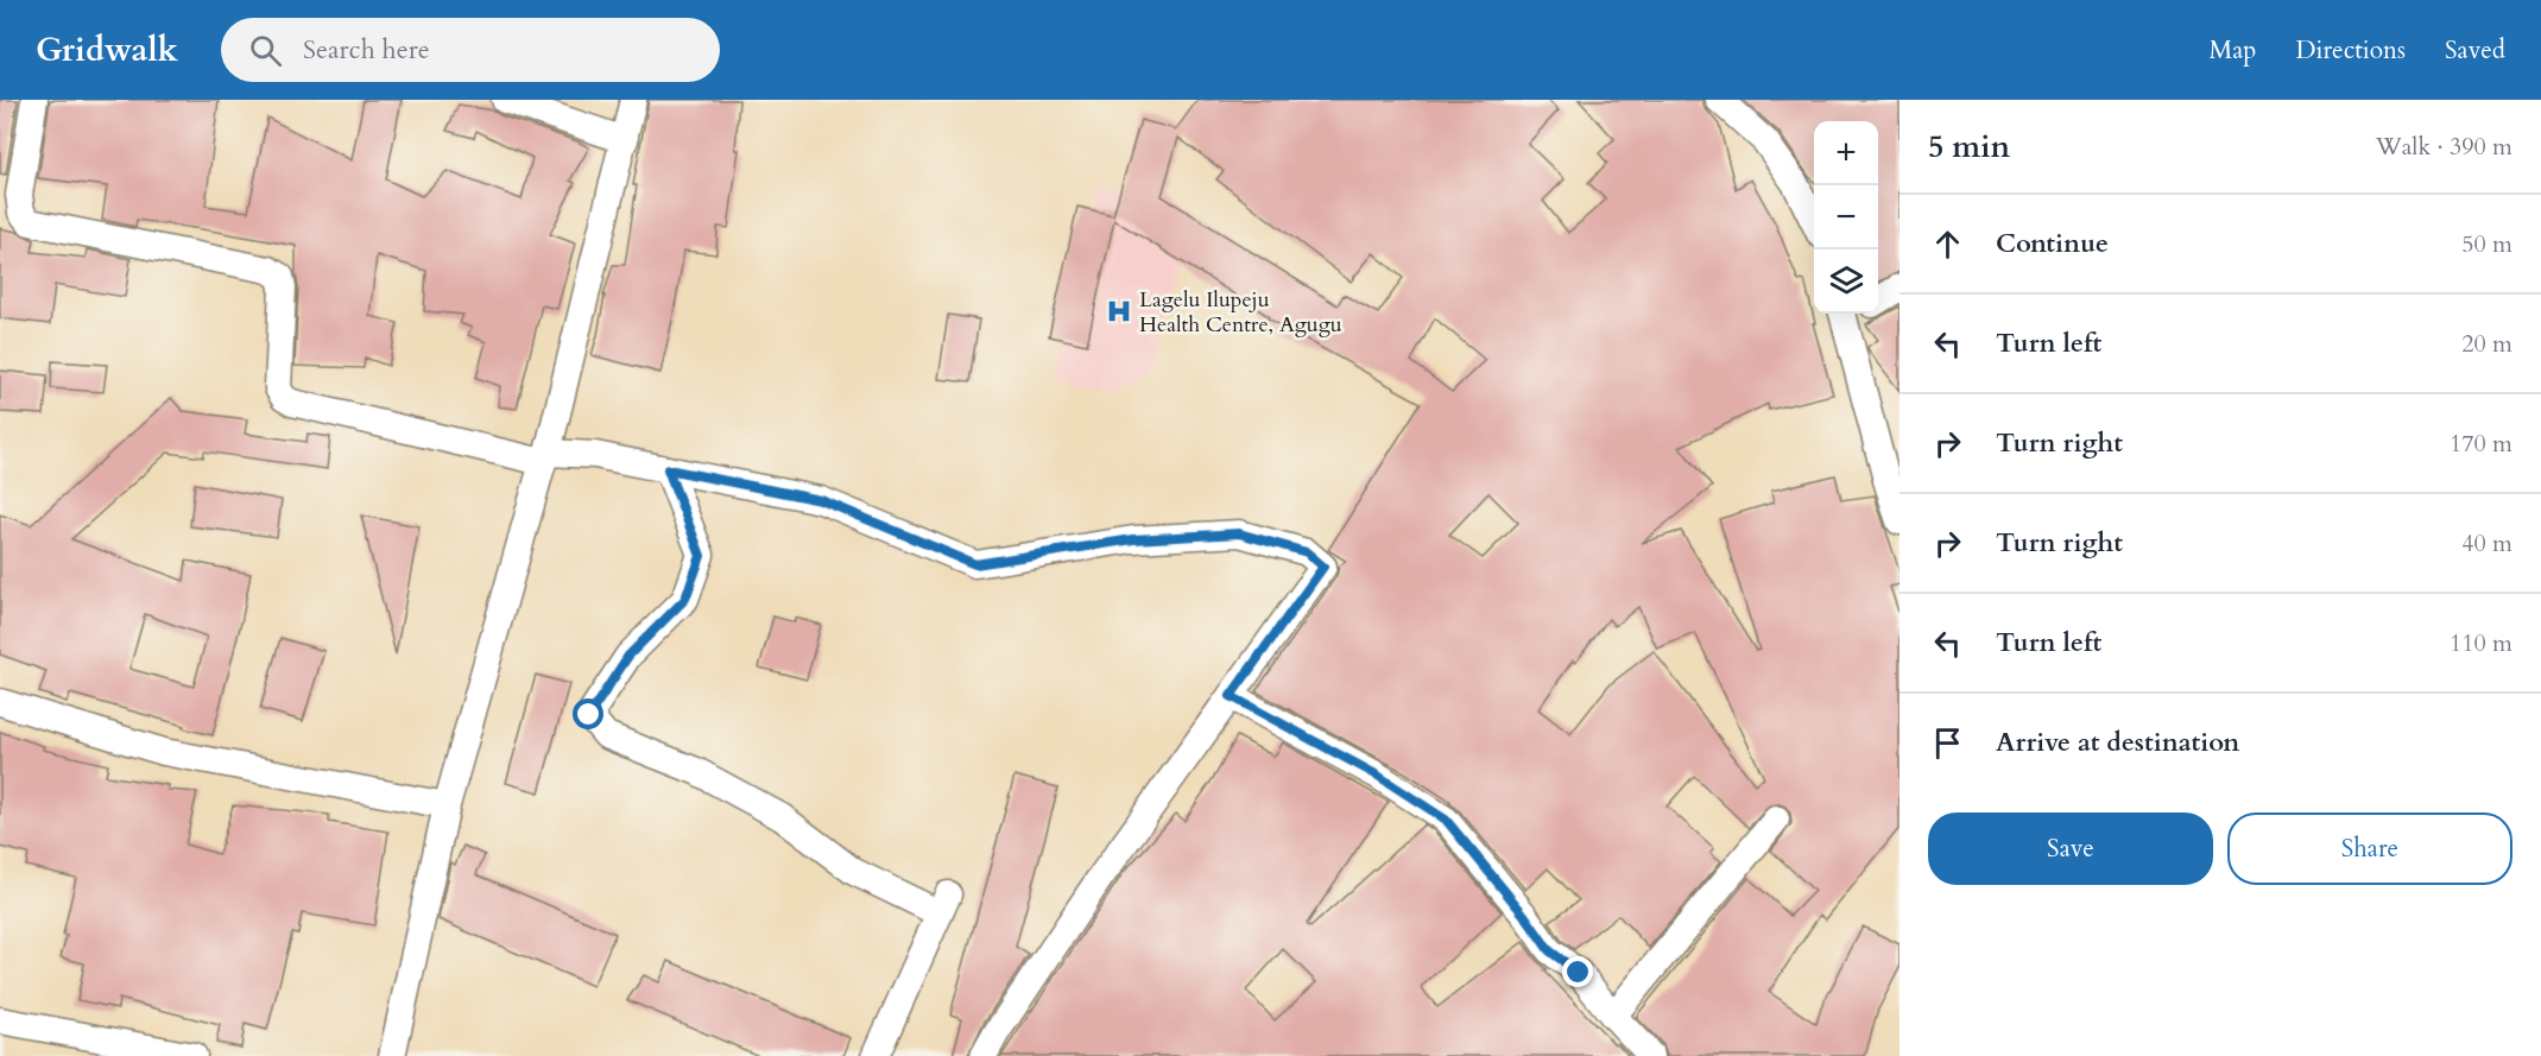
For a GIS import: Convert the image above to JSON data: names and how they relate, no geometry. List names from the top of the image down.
{
  "places": {
    "hospital": ["Lagelu Ilupeju Health Centre, Agugu"]
  },
  "page": {
    "header": "Gridwalk",
    "search": "Search here",
    "nav": ["Map", "Directions", "Saved"],
    "heading": ["5 min", "Walk · 390 m"],
    "map_buttons": ["+", "−"],
    "list": [
      ["Continue", "50 m"],
      ["Turn left", "20 m"],
      ["Turn right", "170 m"],
      ["Turn right", "40 m"],
      ["Turn left", "110 m"],
      "Arrive at destination"
    ],
    "buttons": ["Save", "Share"]
  }
}
